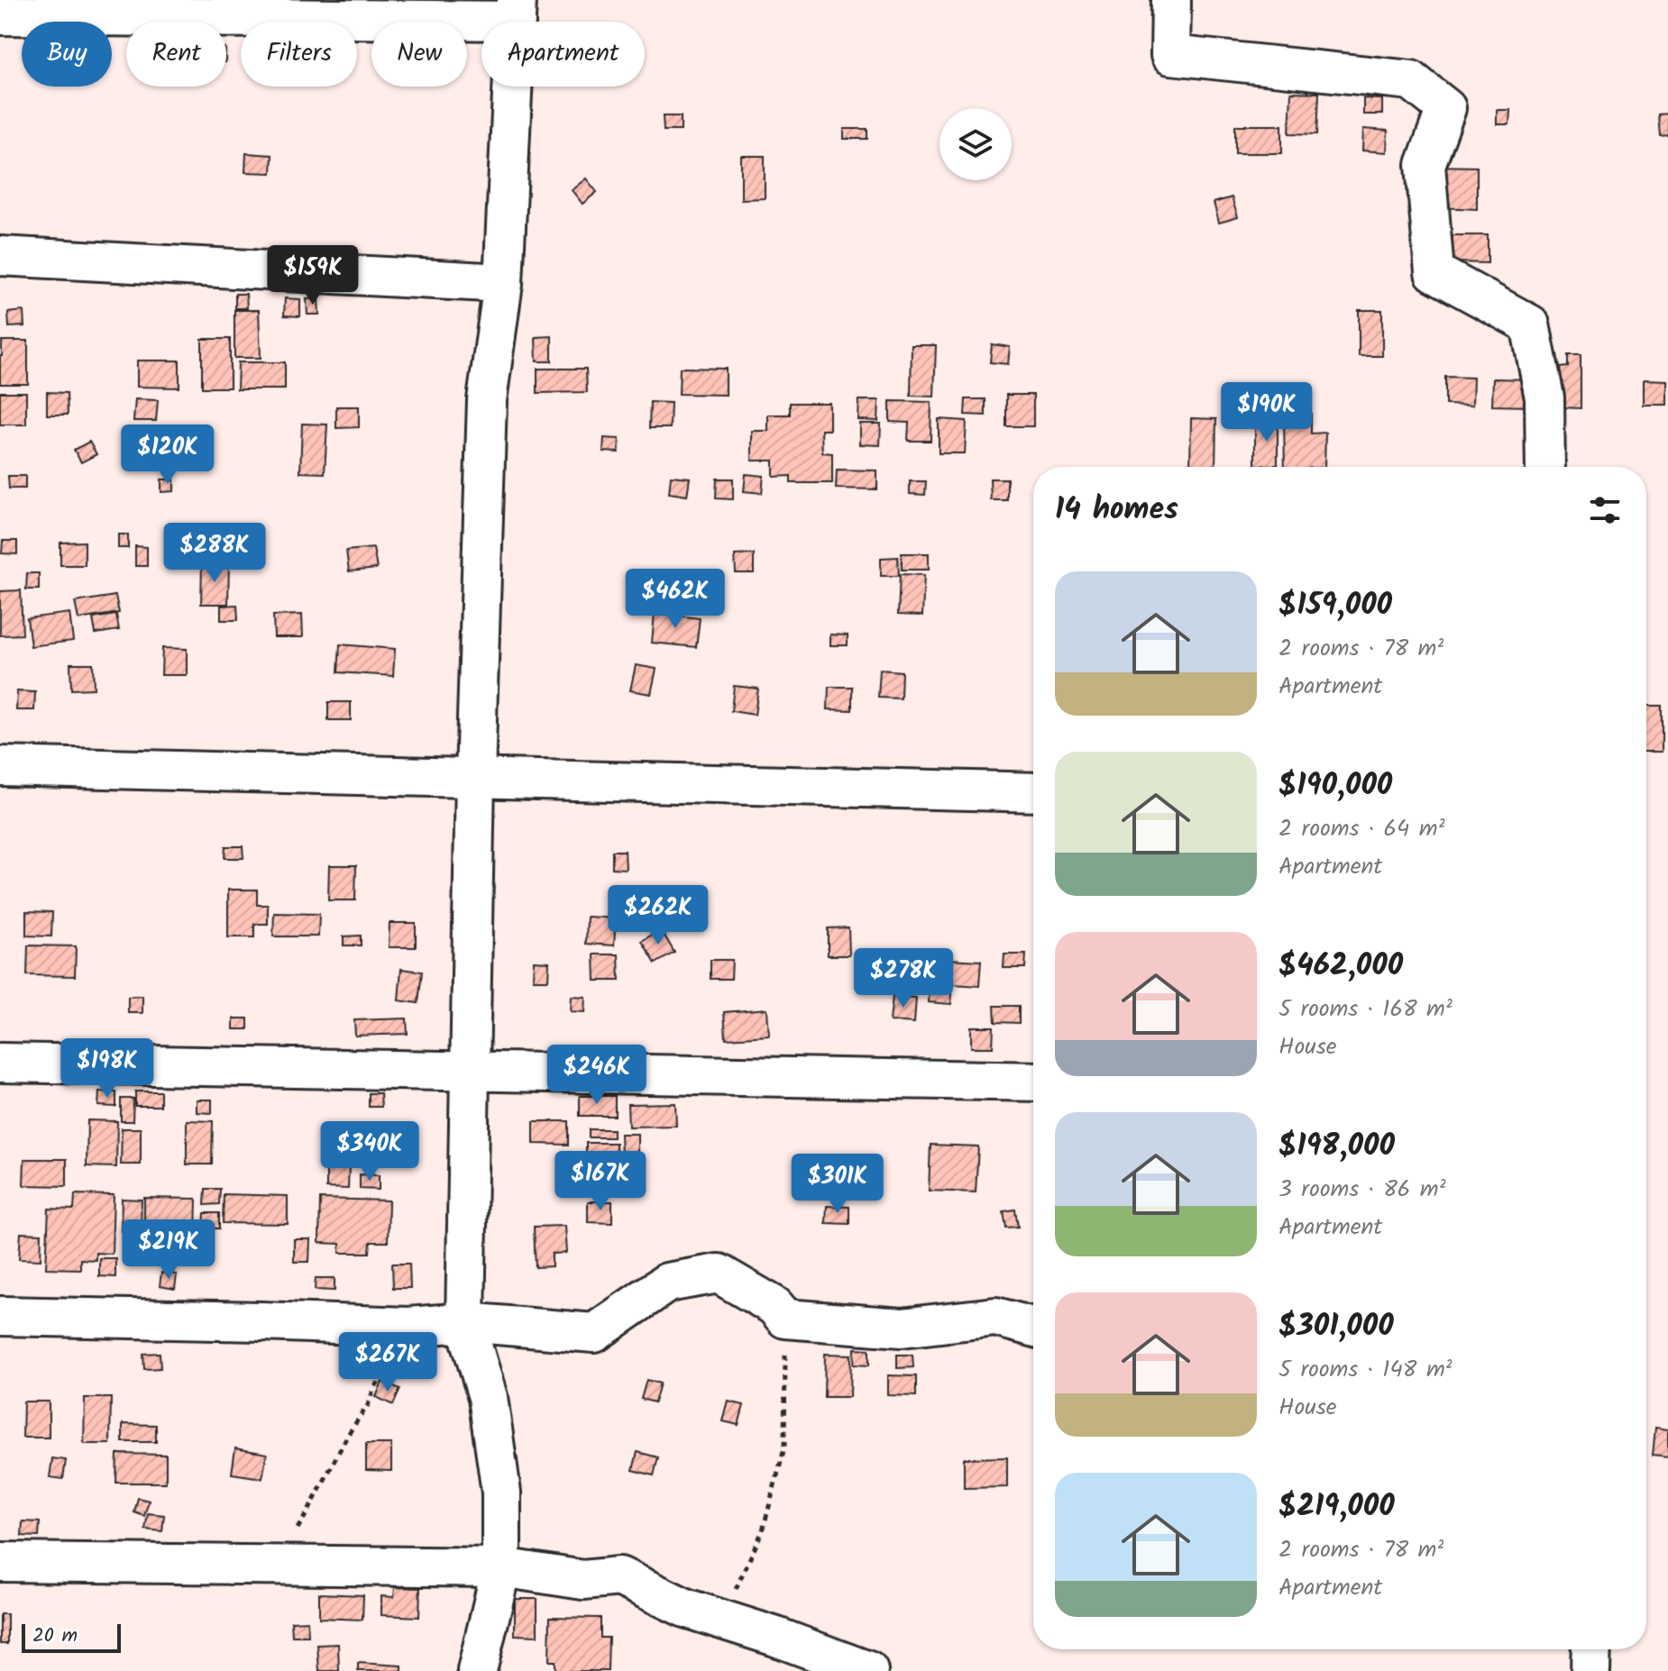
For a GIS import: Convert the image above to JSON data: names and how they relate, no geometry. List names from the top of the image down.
{
  "scale_bar": "20 m",
  "page": {
    "chip": [
      "Buy",
      "Rent",
      "Filters",
      "New",
      "Apartment"
    ],
    "price": [
      "$159K",
      "$190K",
      "$120K",
      "$288K",
      "$462K",
      "$262K",
      "$278K",
      "$198K",
      "$246K",
      "$340K",
      "$167K",
      "$301K",
      "$219K",
      "$267K"
    ],
    "heading": "14 homes",
    "list": [
      {
        "name": "$159,000",
        "note": "2 rooms · 78 m² · Apartment"
      },
      {
        "name": "$190,000",
        "note": "2 rooms · 64 m² · Apartment"
      },
      {
        "name": "$462,000",
        "note": "5 rooms · 168 m² · House"
      },
      {
        "name": "$198,000",
        "note": "3 rooms · 86 m² · Apartment"
      },
      {
        "name": "$301,000",
        "note": "5 rooms · 148 m² · House"
      },
      {
        "name": "$219,000",
        "note": "2 rooms · 78 m² · Apartment"
      }
    ],
    "scale": "20 m"
  }
}
